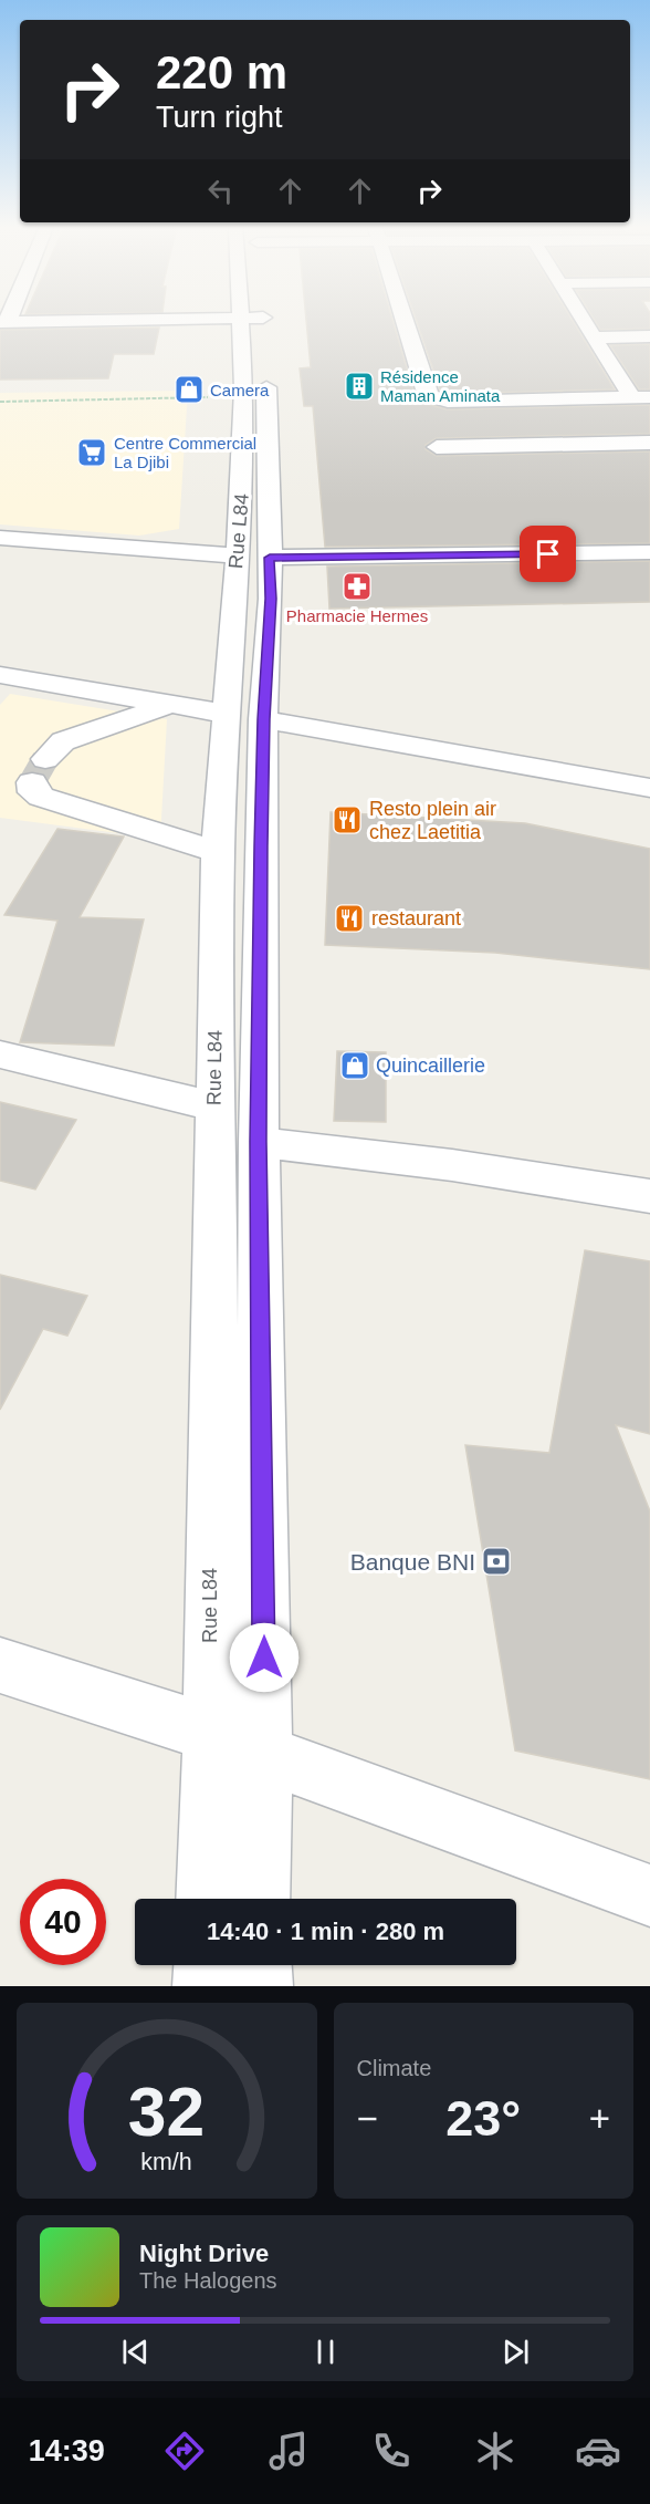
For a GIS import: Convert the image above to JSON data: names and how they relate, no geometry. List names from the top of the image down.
{
  "streets": {
    "street": ["Rue L84"]
  },
  "places": {
    "building": ["Résidence Maman Aminata"],
    "shop": ["Camera", "Quincaillerie"],
    "supermarket": ["Centre Commercial La Djibi"],
    "pharmacy": ["Pharmacie Hermes"],
    "restaurant": ["Resto plein air chez Laetitia", "restaurant"],
    "bank": ["Banque BNI"]
  },
  "page": {
    "turn": ["220 m", "Turn right"],
    "limit": "40",
    "trip": "14:40 · 1 min · 280 m",
    "tile": "Climate",
    "heat": ["−", "23°", "+"],
    "song": ["Night Drive", "The Halogens"],
    "tabs": "14:39",
    "gauge": ["32", "km/h"]
  }
}
